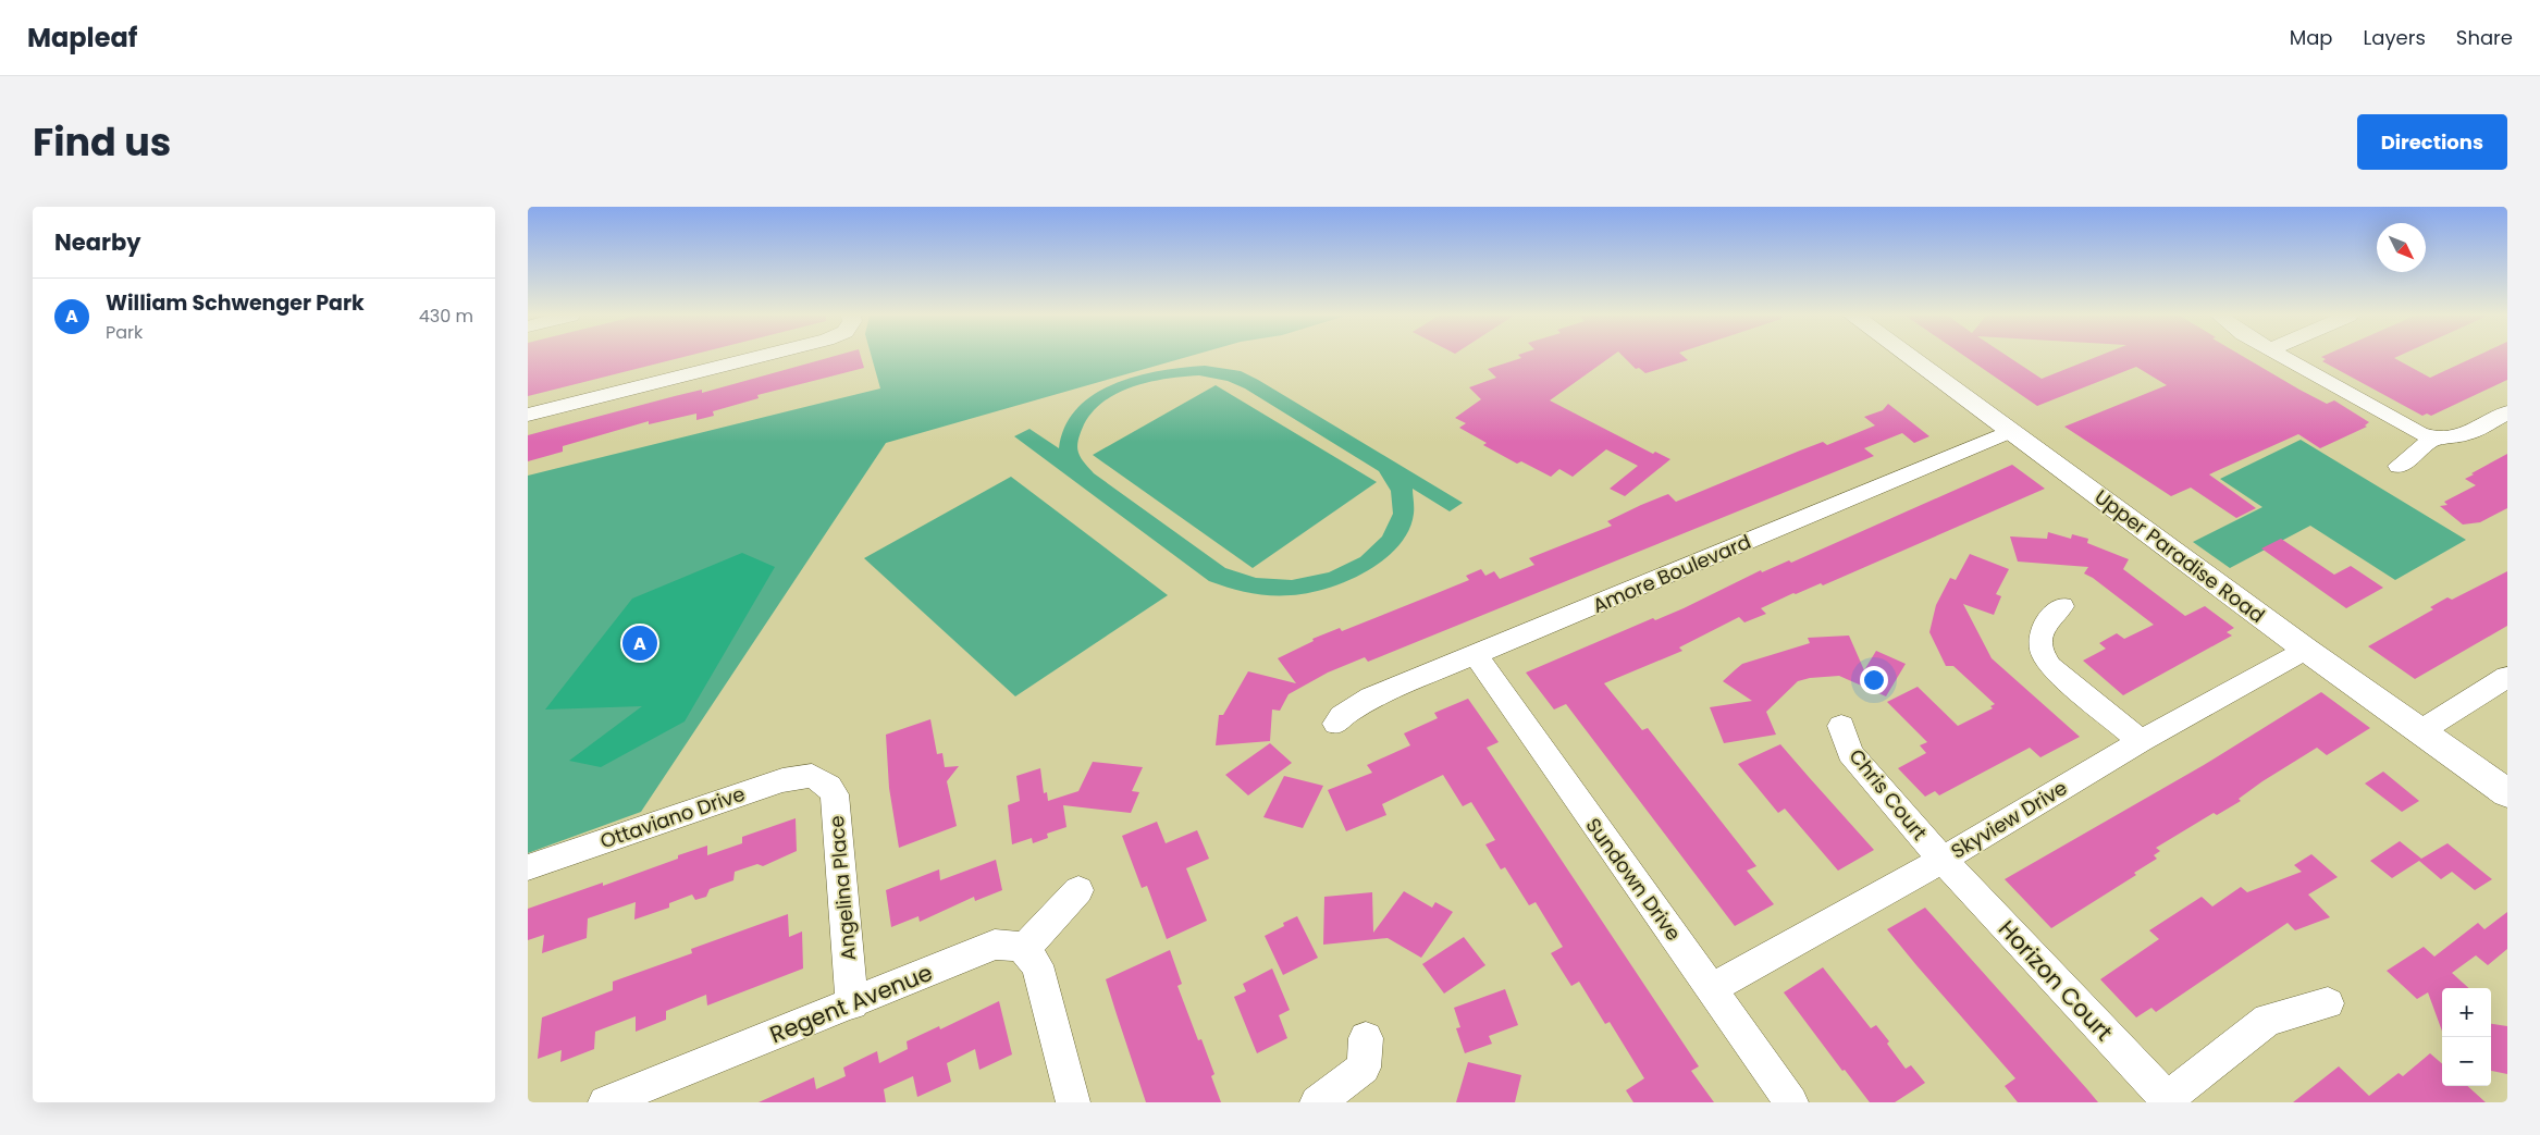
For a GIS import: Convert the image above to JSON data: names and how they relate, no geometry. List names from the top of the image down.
{
  "streets": {
    "main road": ["Upper Paradise Road"],
    "street": [
      "Amore Boulevard",
      "Chris Court",
      "Ottaviano Drive",
      "Skyview Drive",
      "Sundown Drive",
      "Angelina Place",
      "Horizon Court",
      "Regent Avenue"
    ]
  },
  "crossings": [
    ["Upper Paradise Road", "Amore Boulevard"],
    ["Upper Paradise Road", "Skyview Drive"],
    ["Amore Boulevard", "Sundown Drive"],
    ["Chris Court", "Skyview Drive"],
    ["Chris Court", "Horizon Court"],
    ["Ottaviano Drive", "Angelina Place"],
    ["Skyview Drive", "Sundown Drive"],
    ["Skyview Drive", "Horizon Court"],
    ["Angelina Place", "Regent Avenue"]
  ],
  "north": "bottom right",
  "page": {
    "header": "Mapleaf",
    "nav": ["Map", "Layers", "Share"],
    "title": "Find us",
    "buttons": "Directions",
    "heading": "Nearby",
    "list": [
      {
        "mark": "A",
        "name": "William Schwenger Park",
        "note": "Park",
        "value": "430 m"
      }
    ],
    "pins": "A",
    "map_buttons": ["+", "−"]
  }
}
